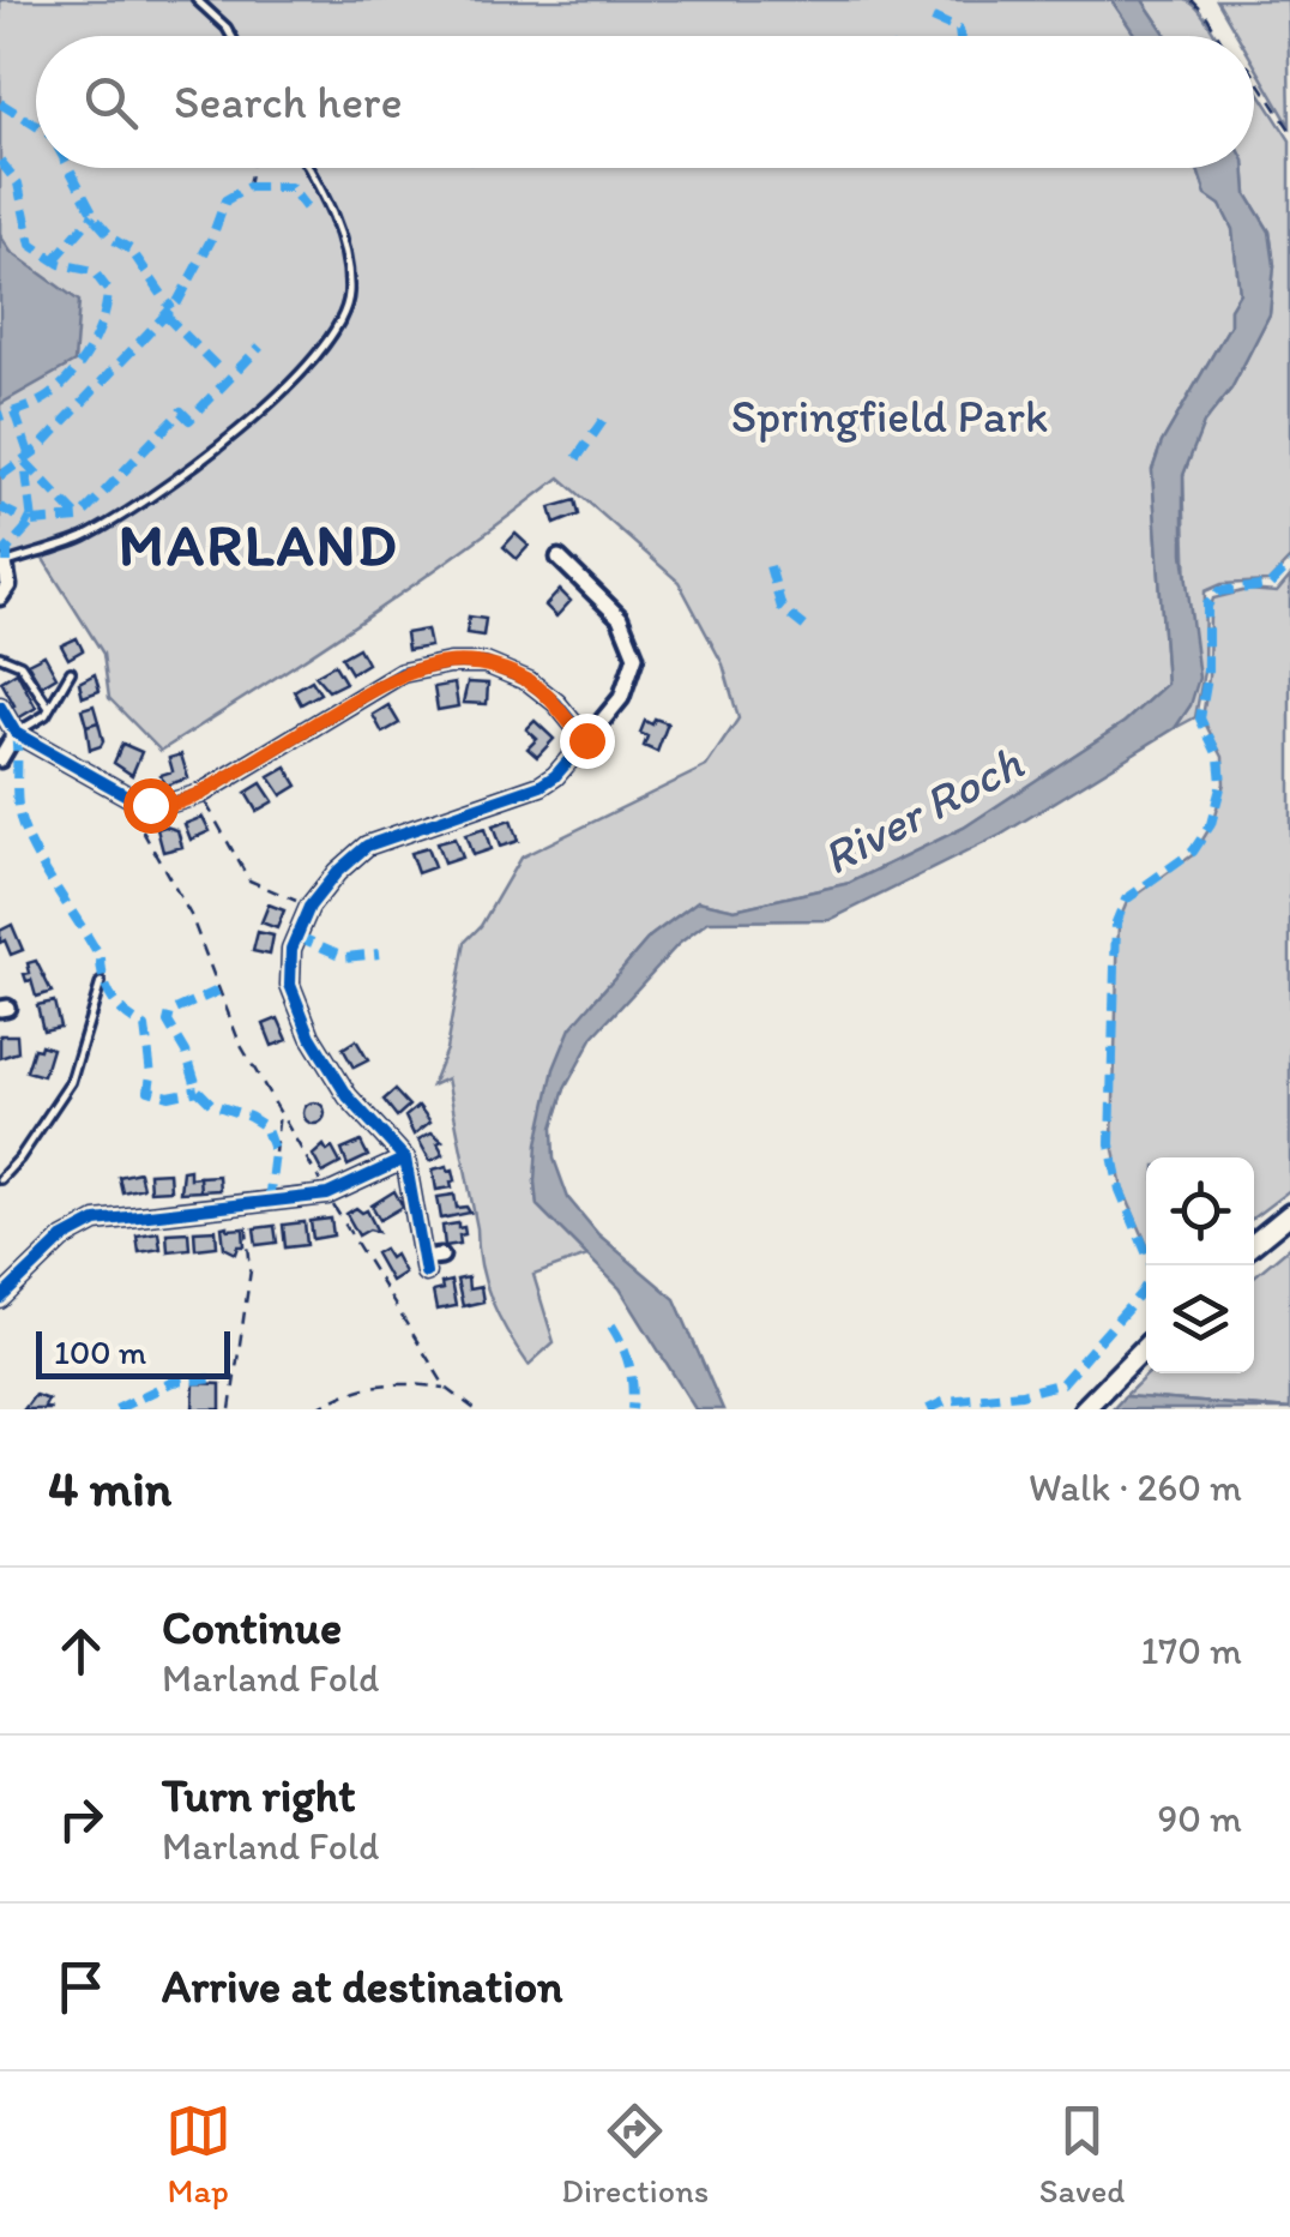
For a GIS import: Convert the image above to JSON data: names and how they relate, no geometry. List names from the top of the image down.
{
  "districts": ["MARLAND"],
  "water": ["River Roch"],
  "parks": ["Springfield Park"],
  "scale_bar": "100 m",
  "page": {
    "search": "Search here",
    "scale": "100 m",
    "heading": ["4 min", "Walk · 260 m"],
    "list": [
      ["Continue", "Marland Fold", "170 m"],
      ["Turn right", "Marland Fold", "90 m"],
      "Arrive at destination"
    ],
    "nav": ["Map", "Directions", "Saved"]
  }
}
